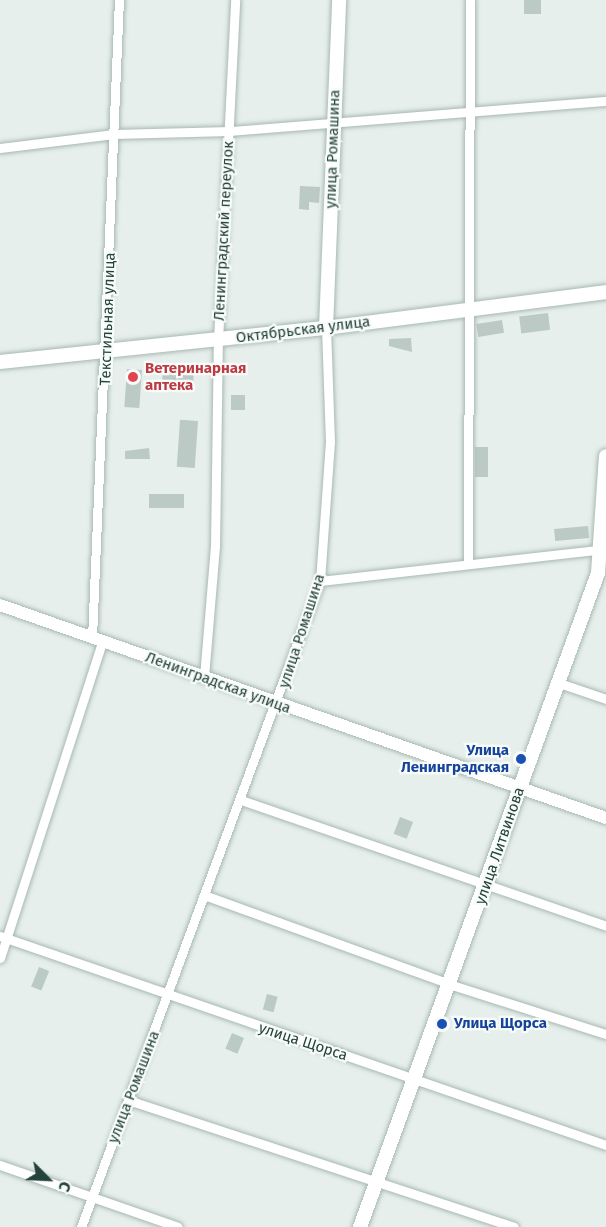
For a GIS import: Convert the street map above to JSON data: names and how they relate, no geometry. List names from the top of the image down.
{
  "streets": {
    "main road": ["улица Ромашина", "Октябрьская улица", "улица Литвинова"],
    "street": [
      "Ленинградский переулок",
      "Текстильная улица",
      "Ленинградская улица",
      "улица Щорса"
    ]
  },
  "crossings": [
    ["улица Ромашина", "Октябрьская улица"],
    ["улица Ромашина", "Ленинградская улица"],
    ["улица Ромашина", "улица Щорса"],
    ["Ленинградский переулок", "Октябрьская улица"],
    ["Ленинградский переулок", "Ленинградская улица"],
    ["Текстильная улица", "Октябрьская улица"],
    ["Текстильная улица", "Ленинградская улица"],
    ["Текстильная улица", "улица Щорса"],
    ["Ленинградская улица", "улица Литвинова"],
    ["улица Литвинова", "улица Щорса"]
  ],
  "places": ["Ветеринарная аптека", "Улица Ленинградская", "Улица Щорса"],
  "north": "bottom right"
}
